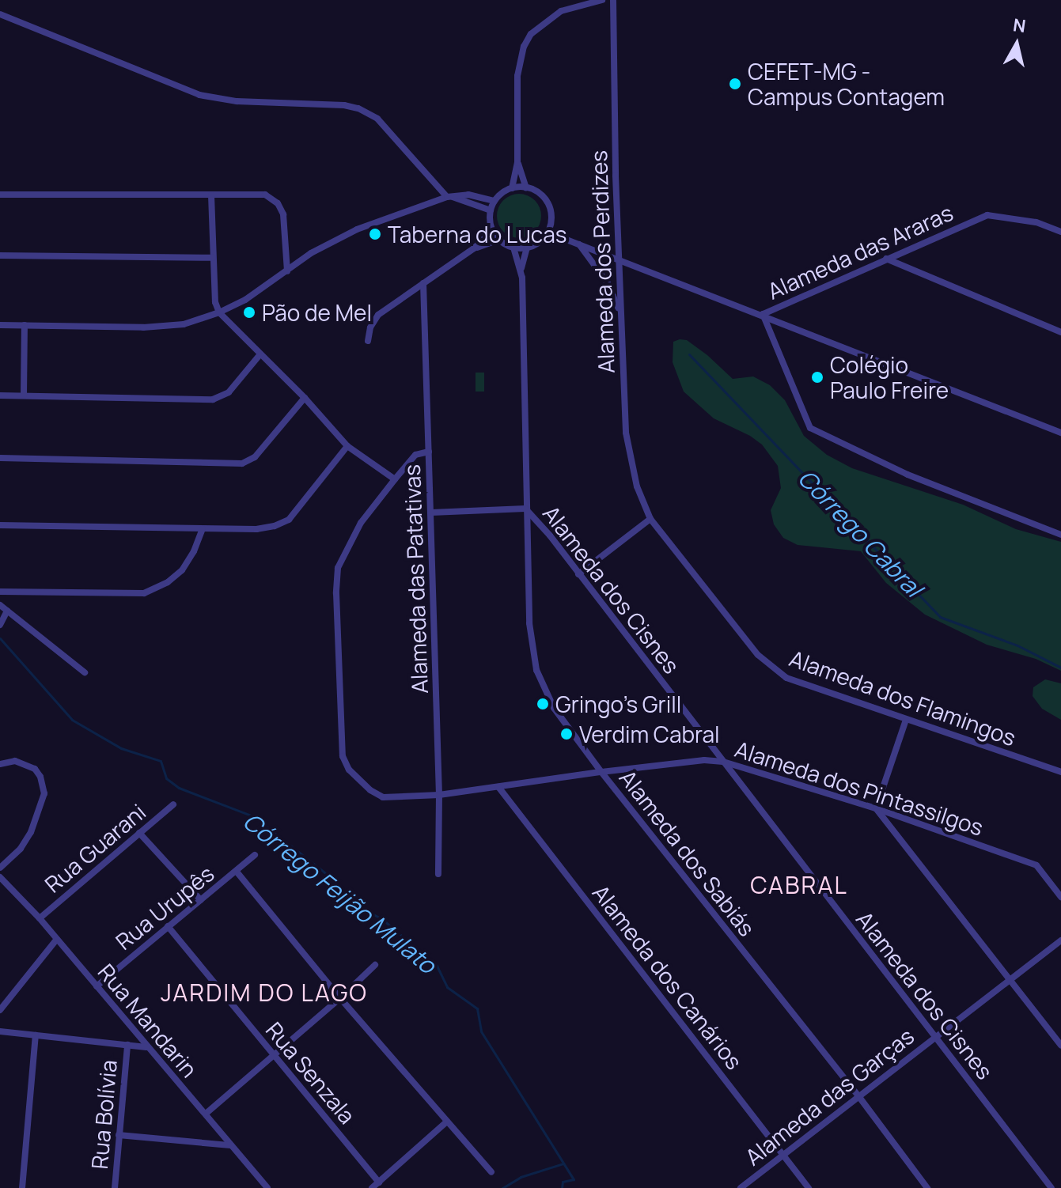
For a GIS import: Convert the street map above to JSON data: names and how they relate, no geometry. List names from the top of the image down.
{
  "streets": {
    "street": [
      "Alameda das Araras",
      "Alameda dos Perdizes",
      "Alameda das Patativas",
      "Alameda dos Cisnes",
      "Alameda dos Flamingos",
      "Alameda dos Pintassilgos",
      "Rua Guarani",
      "Alameda dos Sabiás",
      "Rua Urupês",
      "Alameda dos Canários",
      "Rua Mandarin",
      "Rua Senzala",
      "Alameda das Garças",
      "Rua Bolívia"
    ]
  },
  "crossings": [
    ["Alameda dos Perdizes", "Alameda dos Flamingos"],
    ["Alameda das Patativas", "Alameda dos Cisnes"],
    ["Alameda das Patativas", "Alameda dos Pintassilgos"],
    ["Alameda dos Cisnes", "Alameda dos Pintassilgos"],
    ["Alameda dos Cisnes", "Alameda dos Sabiás"],
    ["Alameda dos Cisnes", "Alameda das Garças"],
    ["Alameda dos Pintassilgos", "Alameda dos Sabiás"],
    ["Alameda dos Pintassilgos", "Alameda dos Canários"],
    ["Rua Guarani", "Rua Mandarin"],
    ["Alameda dos Sabiás", "Alameda das Garças"],
    ["Rua Urupês", "Rua Mandarin"],
    ["Rua Urupês", "Rua Senzala"],
    ["Alameda dos Canários", "Alameda das Garças"]
  ],
  "districts": ["CABRAL", "JARDIM DO LAGO"],
  "water": ["Córrego Cabral", "Córrego Feijão Mulato"],
  "places": [
    "CEFET-MG - Campus Contagem",
    "Taberna do Lucas",
    "Pão de Mel",
    "Colégio Paulo Freire",
    "Gringo's Grill",
    "Verdim Cabral"
  ],
  "north": "top"
}
